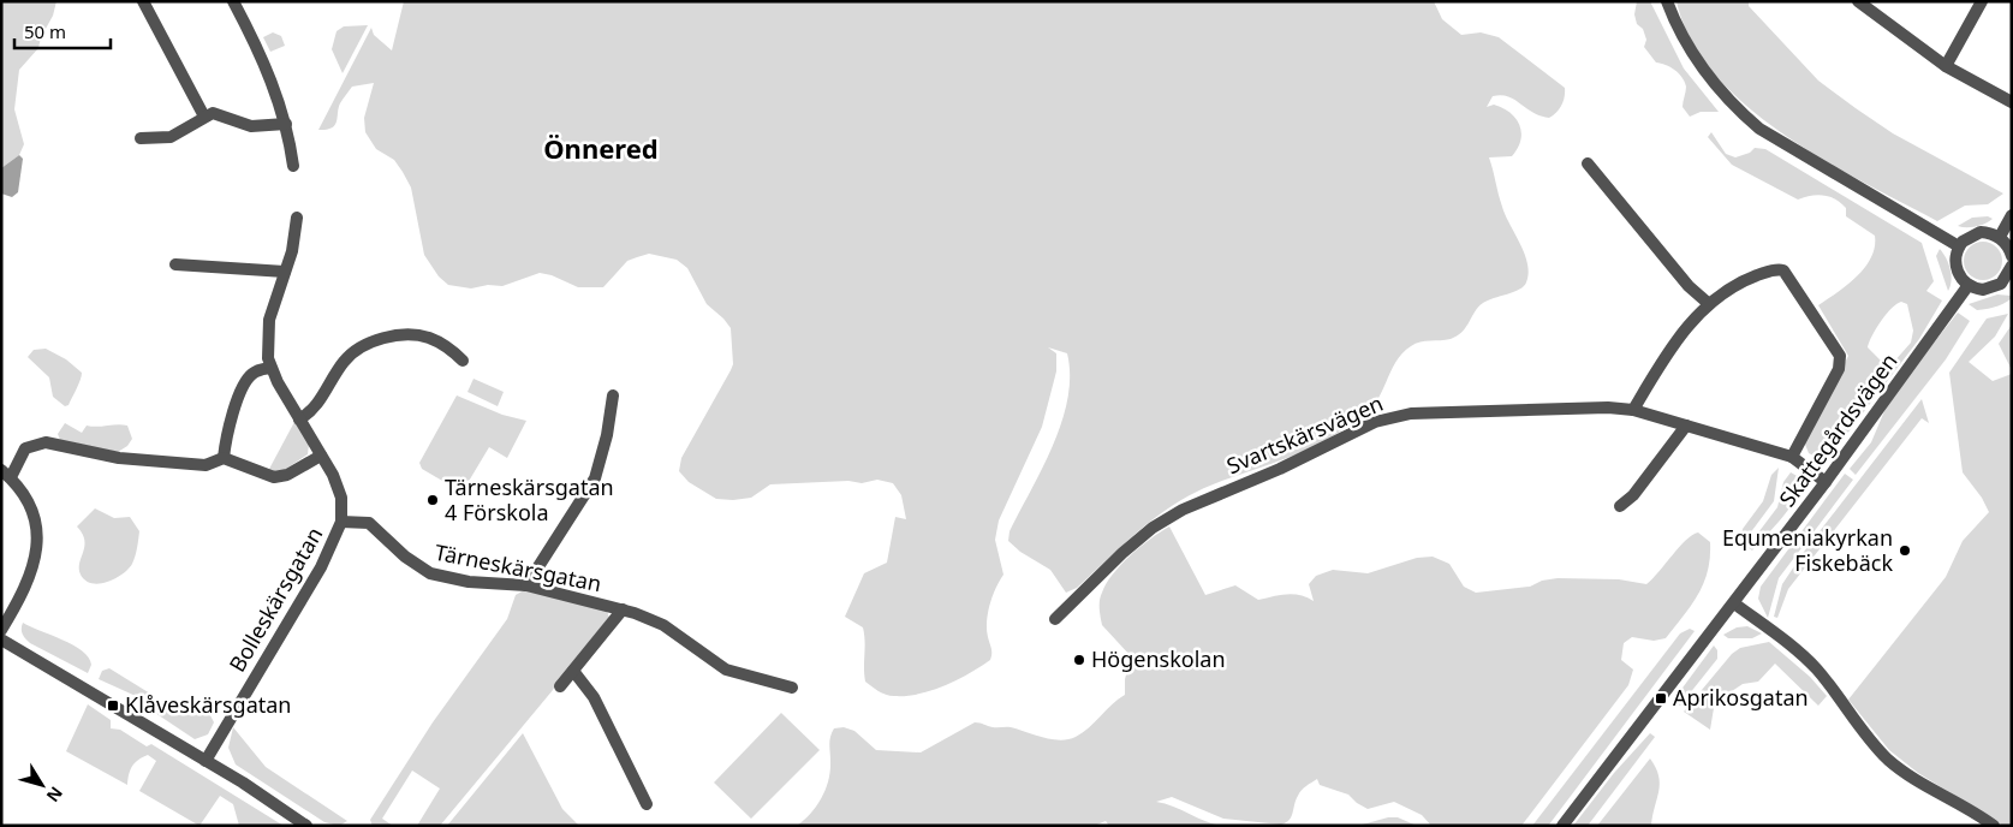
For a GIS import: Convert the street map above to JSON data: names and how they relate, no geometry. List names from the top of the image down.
{
  "streets": {
    "street": [
      "Skattegårdsvägen",
      "Svartskärsvägen",
      "Tärneskärsgatan",
      "Bolleskärsgatan"
    ]
  },
  "crossings": [
    ["Skattegårdsvägen", "Svartskärsvägen"],
    ["Tärneskärsgatan", "Bolleskärsgatan"]
  ],
  "districts": ["Önnered"],
  "places": {
    "other": ["Tärneskärsgatan 4 Förskola", "Equmeniakyrkan Fiskebäck", "Högenskolan"],
    "transit": ["Aprikosgatan", "Klåveskärsgatan"]
  },
  "scale_bar": "50 m",
  "north": "bottom right"
}
